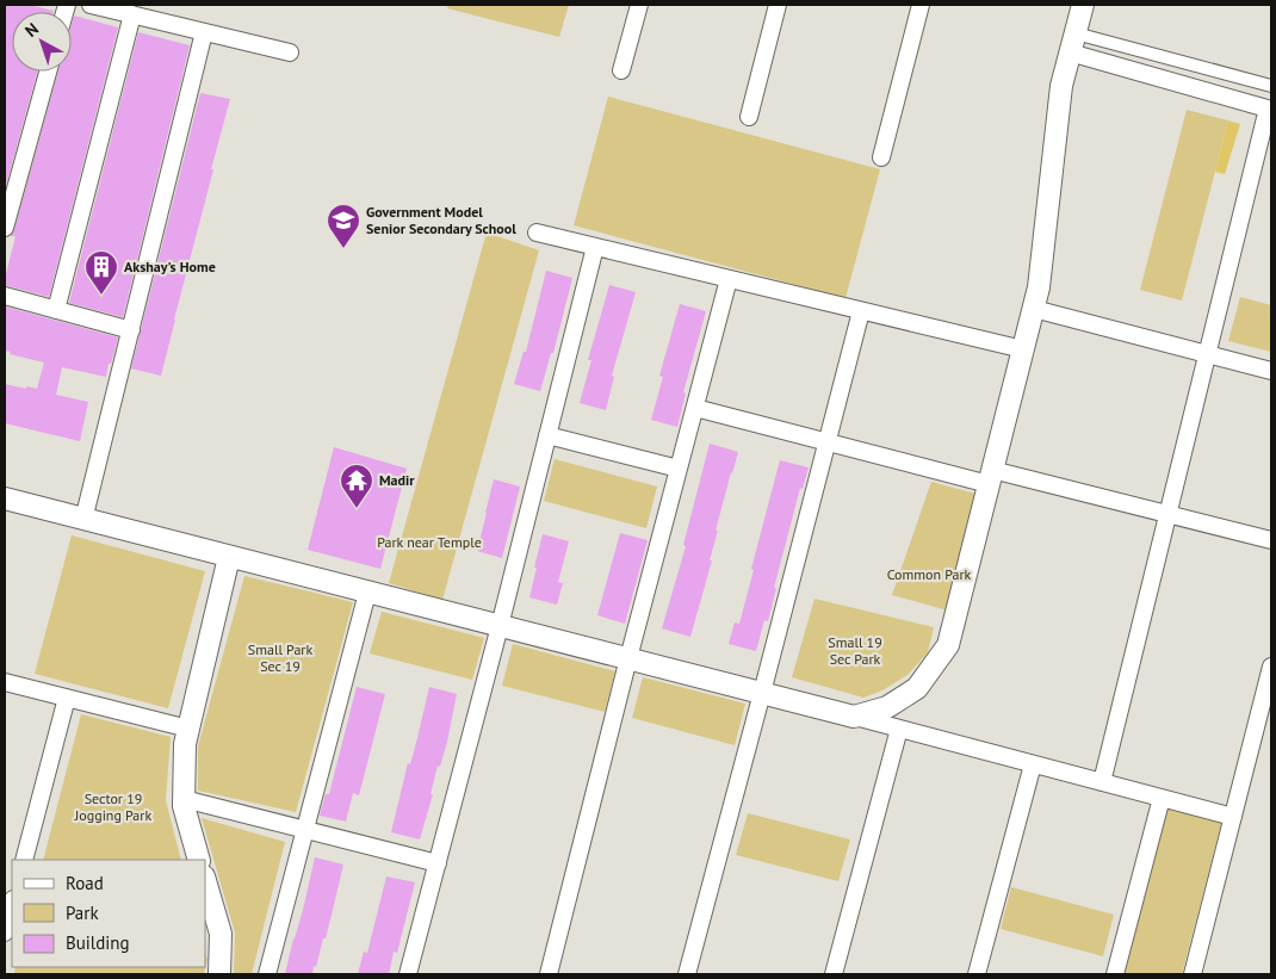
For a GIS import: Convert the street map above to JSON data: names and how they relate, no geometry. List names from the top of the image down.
{
  "parks": [
    "Park near Temple",
    "Common Park",
    "Small 19 Sec Park",
    "Small Park Sec 19",
    "Sector 19 Jogging Park"
  ],
  "places": {
    "school or university": ["Government Model Senior Secondary School"],
    "building": ["Akshay's Home"],
    "temple": ["Madir"]
  },
  "legend": ["Road", "Park", "Building"],
  "north": "top left"
}
